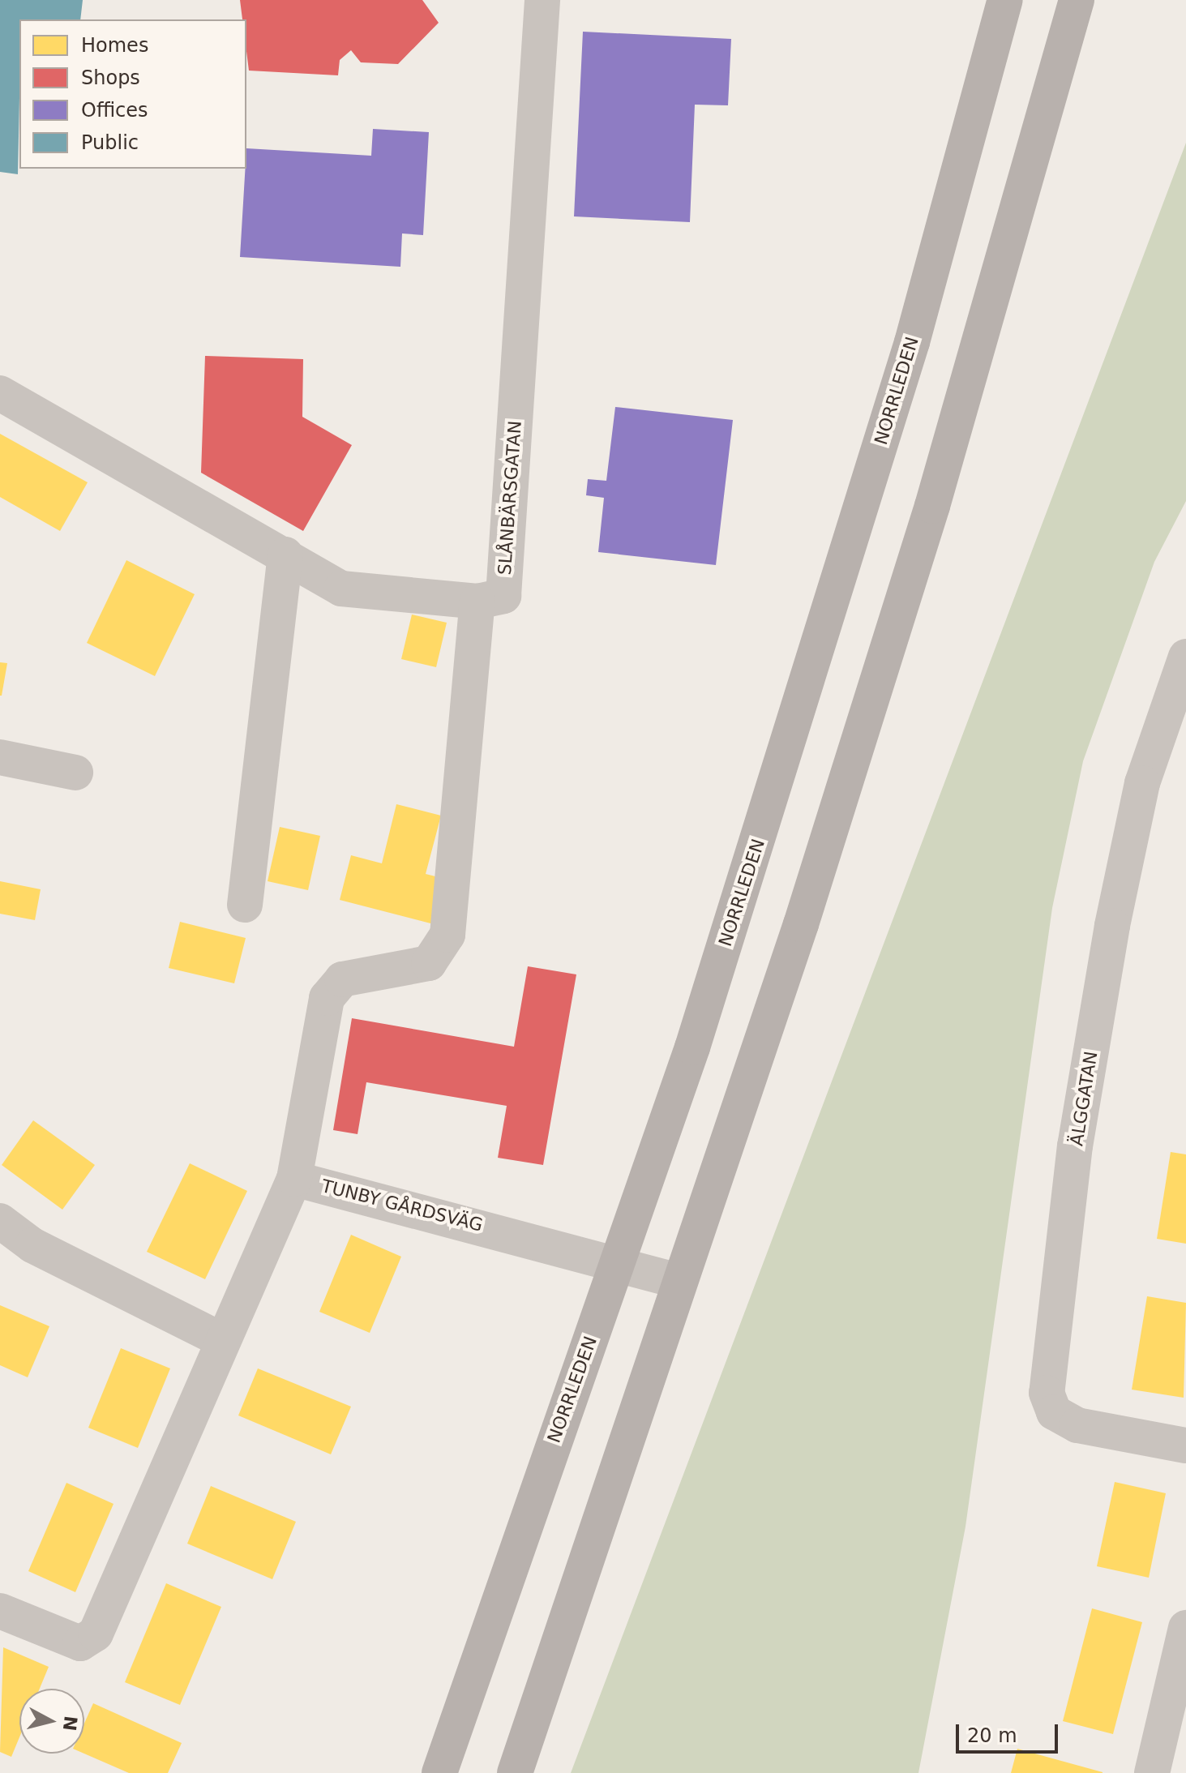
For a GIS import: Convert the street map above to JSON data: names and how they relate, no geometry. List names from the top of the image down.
{
  "streets": {
    "main road": ["NORRLEDEN"],
    "street": ["SLÅNBÄRSGATAN", "ÄLGGATAN", "TUNBY GÅRDSVÄG"]
  },
  "crossings": [
    ["NORRLEDEN", "TUNBY GÅRDSVÄG"]
  ],
  "legend": [
    "Homes",
    "Shops",
    "Offices",
    "Public"
  ],
  "scale_bar": "20 m",
  "north": "right"
}
